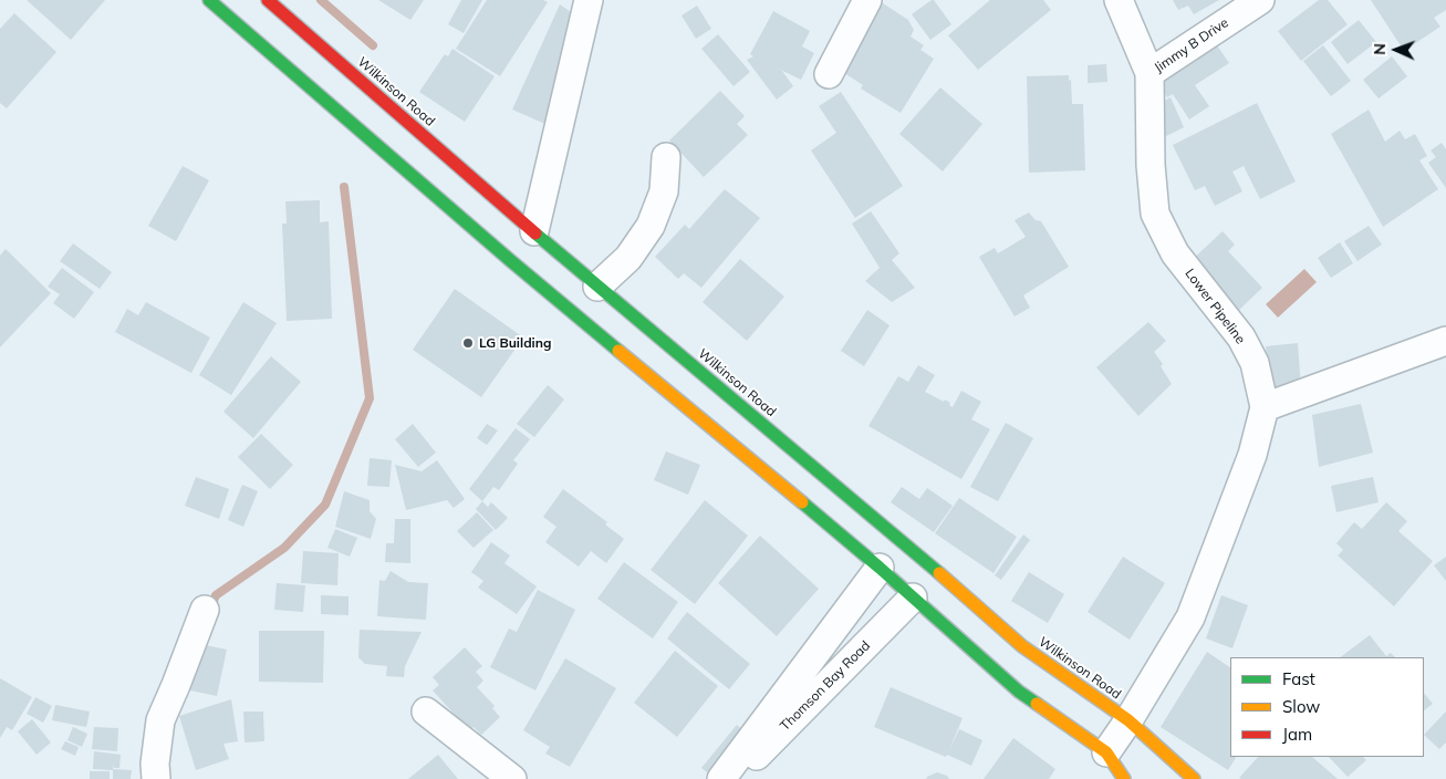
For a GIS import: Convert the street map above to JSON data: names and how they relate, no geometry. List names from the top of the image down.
{
  "streets": {
    "main road": ["Wilkinson Road"],
    "street": ["Jimmy B Drive", "Lower Pipeline", "Thomson Bay Road"]
  },
  "crossings": [
    ["Jimmy B Drive", "Lower Pipeline"],
    ["Wilkinson Road", "Lower Pipeline"]
  ],
  "places": ["LG Building"],
  "legend": ["Fast", "Slow", "Jam"],
  "north": "left"
}
